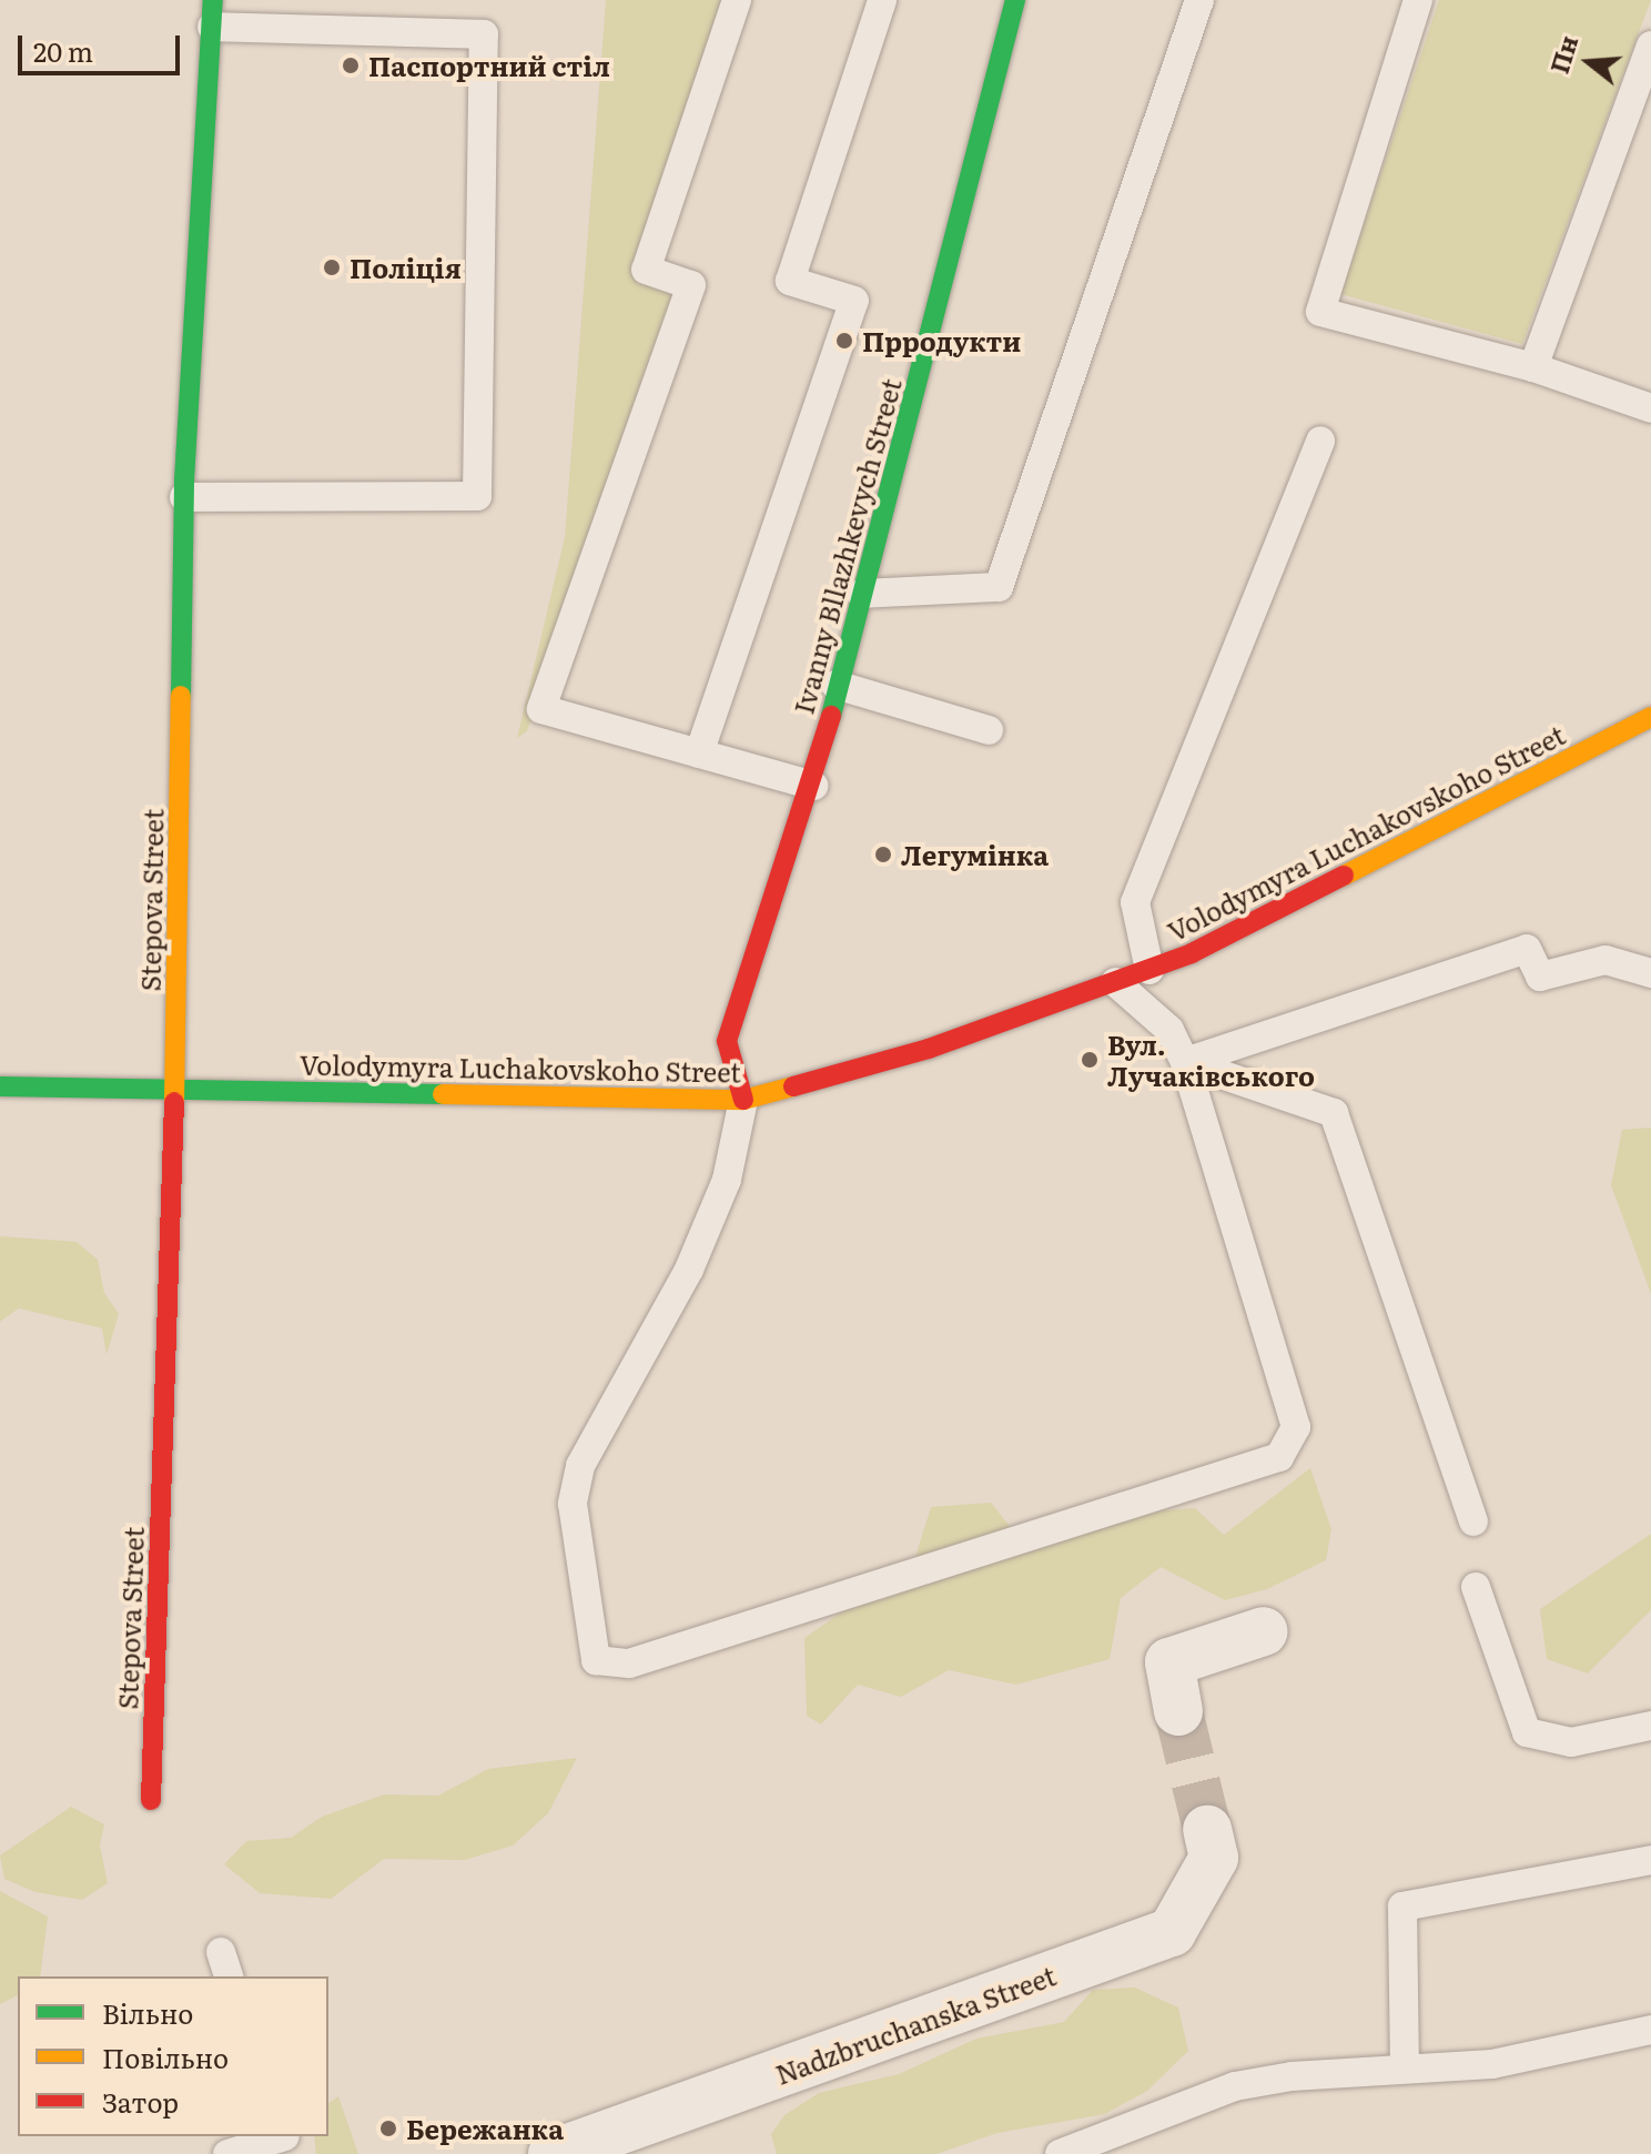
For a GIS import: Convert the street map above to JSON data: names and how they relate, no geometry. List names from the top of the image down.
{
  "streets": {
    "street": [
      "Ivanny Bllazhkevych Street",
      "Volodymyra Luchakovskoho Street",
      "Stepova Street",
      "Nadzbruchanska Street"
    ]
  },
  "crossings": [
    ["Ivanny Bllazhkevych Street", "Volodymyra Luchakovskoho Street"],
    ["Volodymyra Luchakovskoho Street", "Stepova Street"]
  ],
  "places": [
    "Паспортний стіл",
    "Поліція",
    "Прродукти",
    "Легумінка",
    "Вул. Лучаківського",
    "Бережанка"
  ],
  "legend": ["Вільно", "Повільно", "Затор"],
  "scale_bar": "20 m",
  "north": "left"
}
